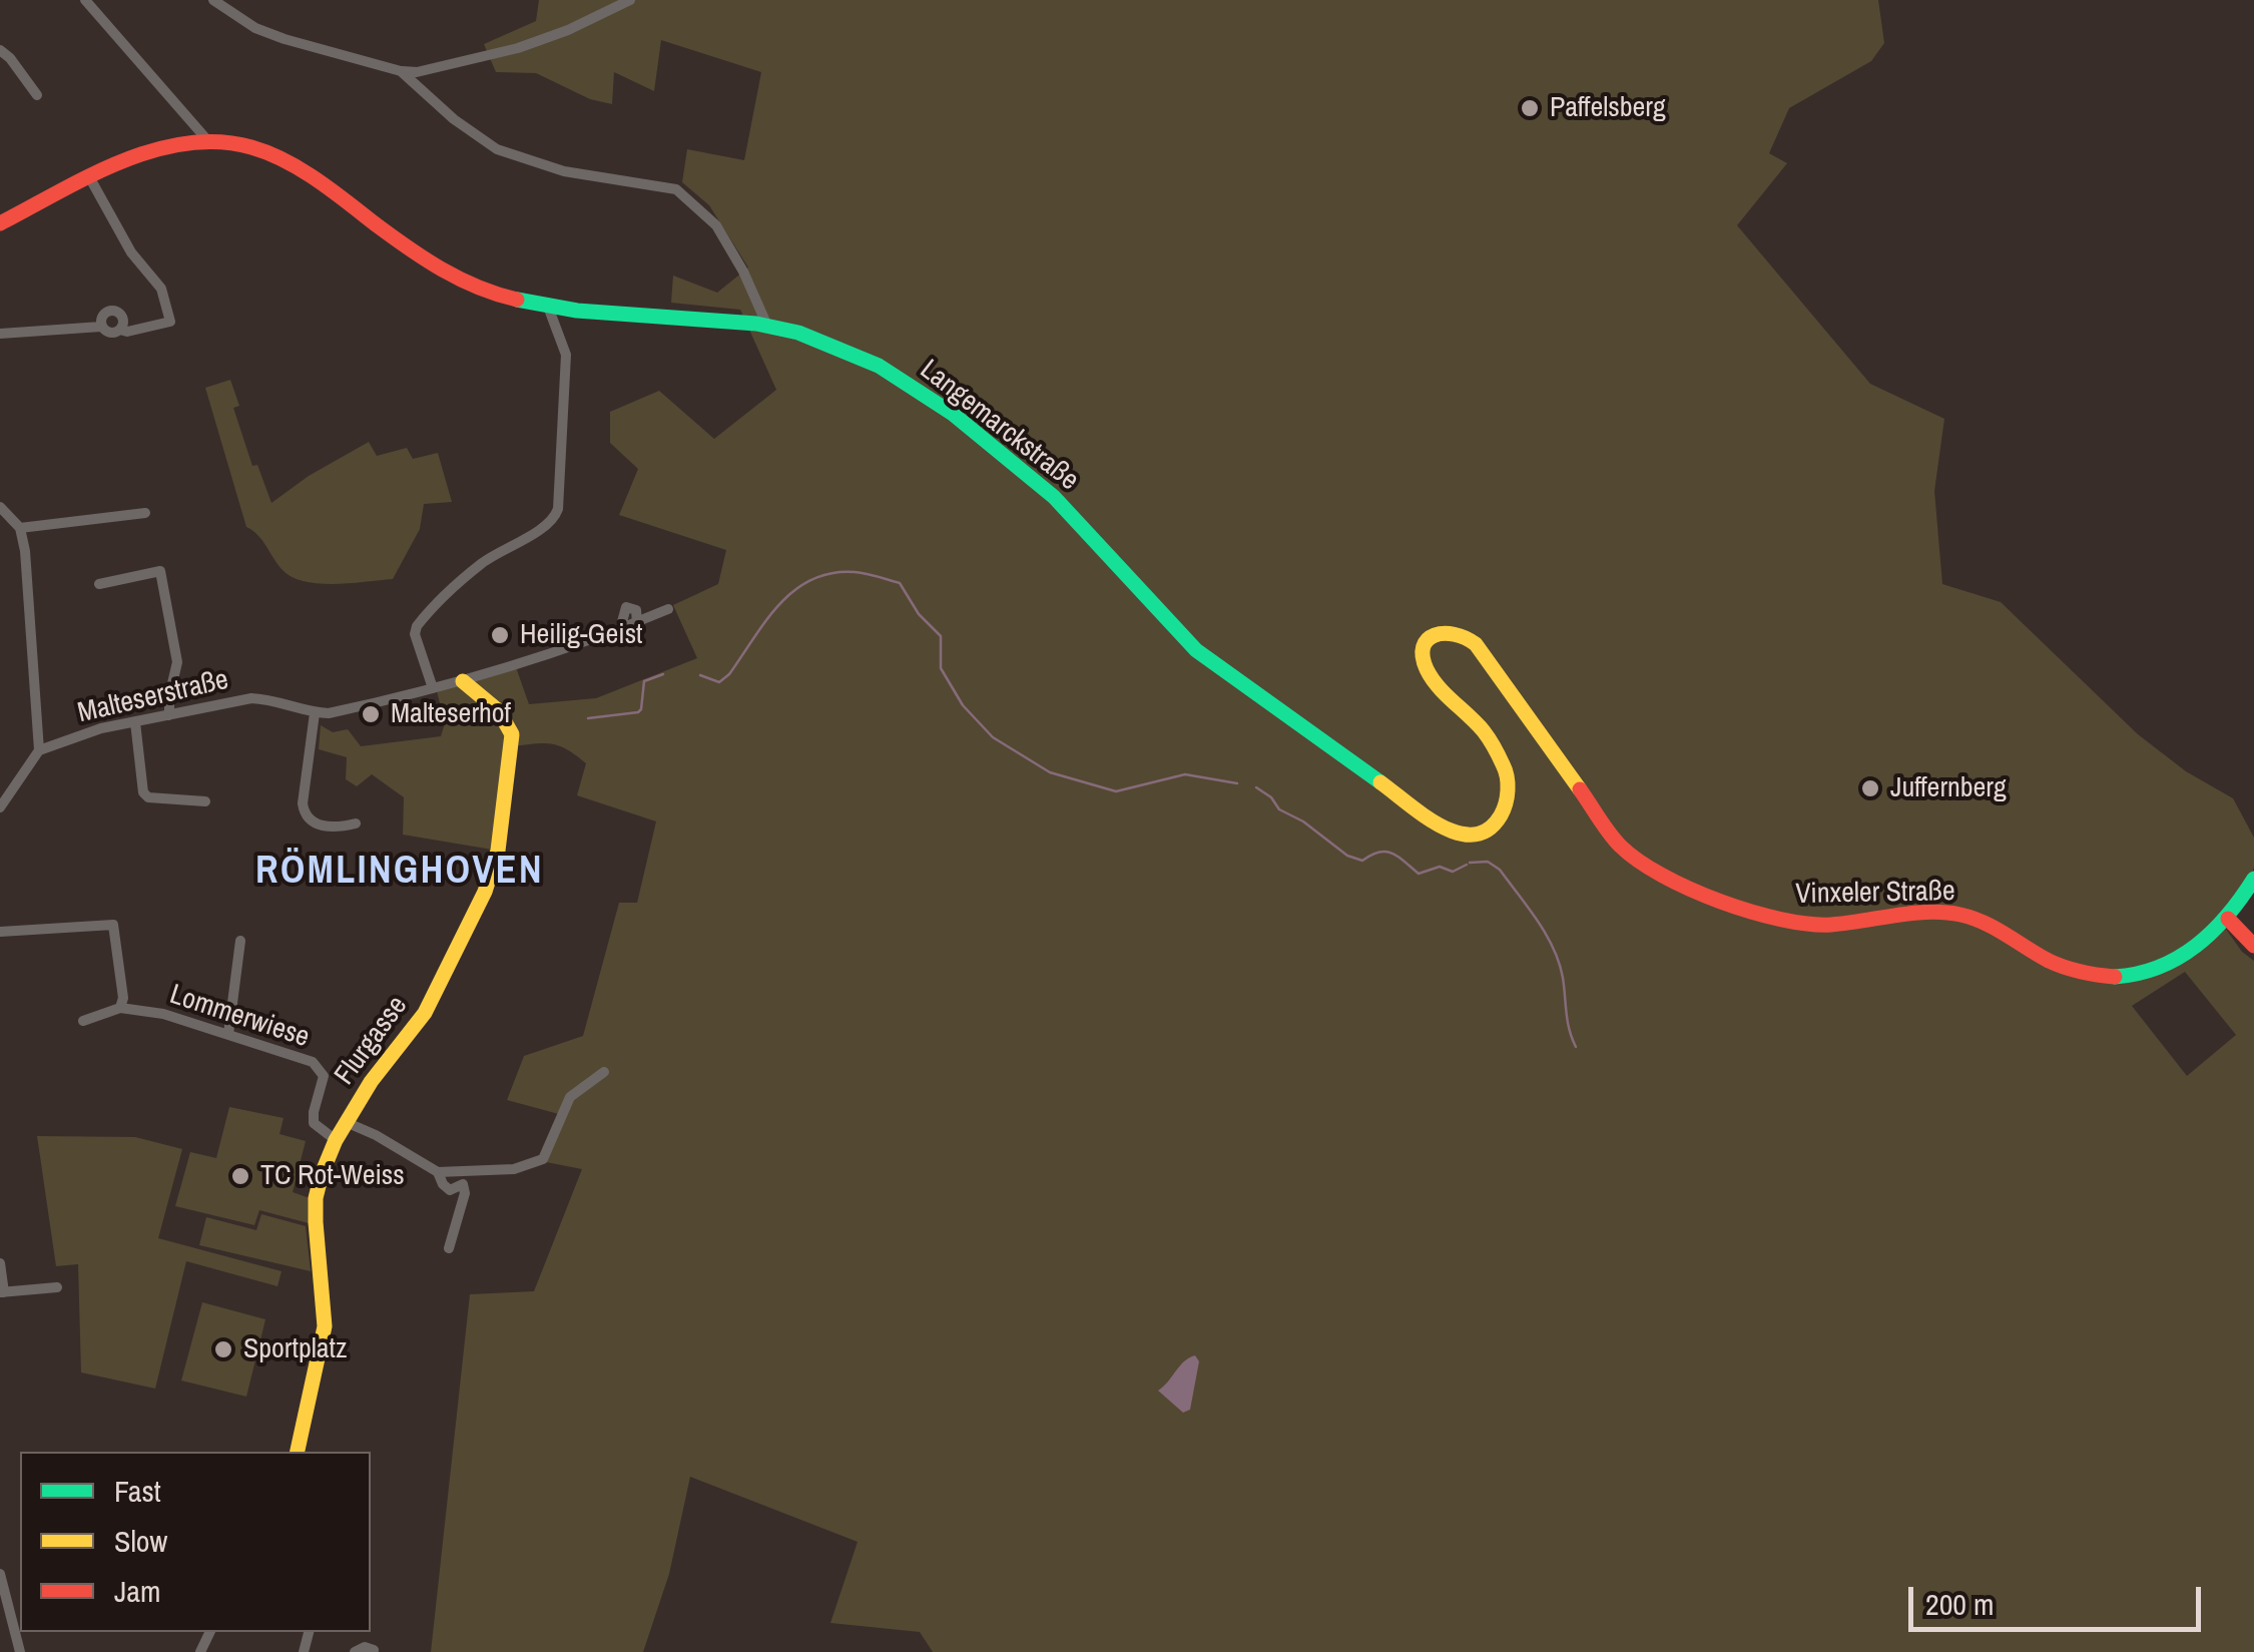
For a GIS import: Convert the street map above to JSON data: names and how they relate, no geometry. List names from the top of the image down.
{
  "streets": {
    "main road": ["Langemarckstraße", "Vinxeler Straße", "Flurgasse"],
    "street": ["Malteserstraße", "Lommerwiese"]
  },
  "crossings": [
    ["Langemarckstraße", "Vinxeler Straße"],
    ["Malteserstraße", "Flurgasse"],
    ["Lommerwiese", "Flurgasse"]
  ],
  "districts": ["RÖMLINGHOVEN"],
  "places": [
    "Paffelsberg",
    "Heilig-Geist",
    "Malteserhof",
    "Juffernberg",
    "TC Rot-Weiss",
    "Sportplatz"
  ],
  "legend": ["Fast", "Slow", "Jam"],
  "scale_bar": "200 m"
}
